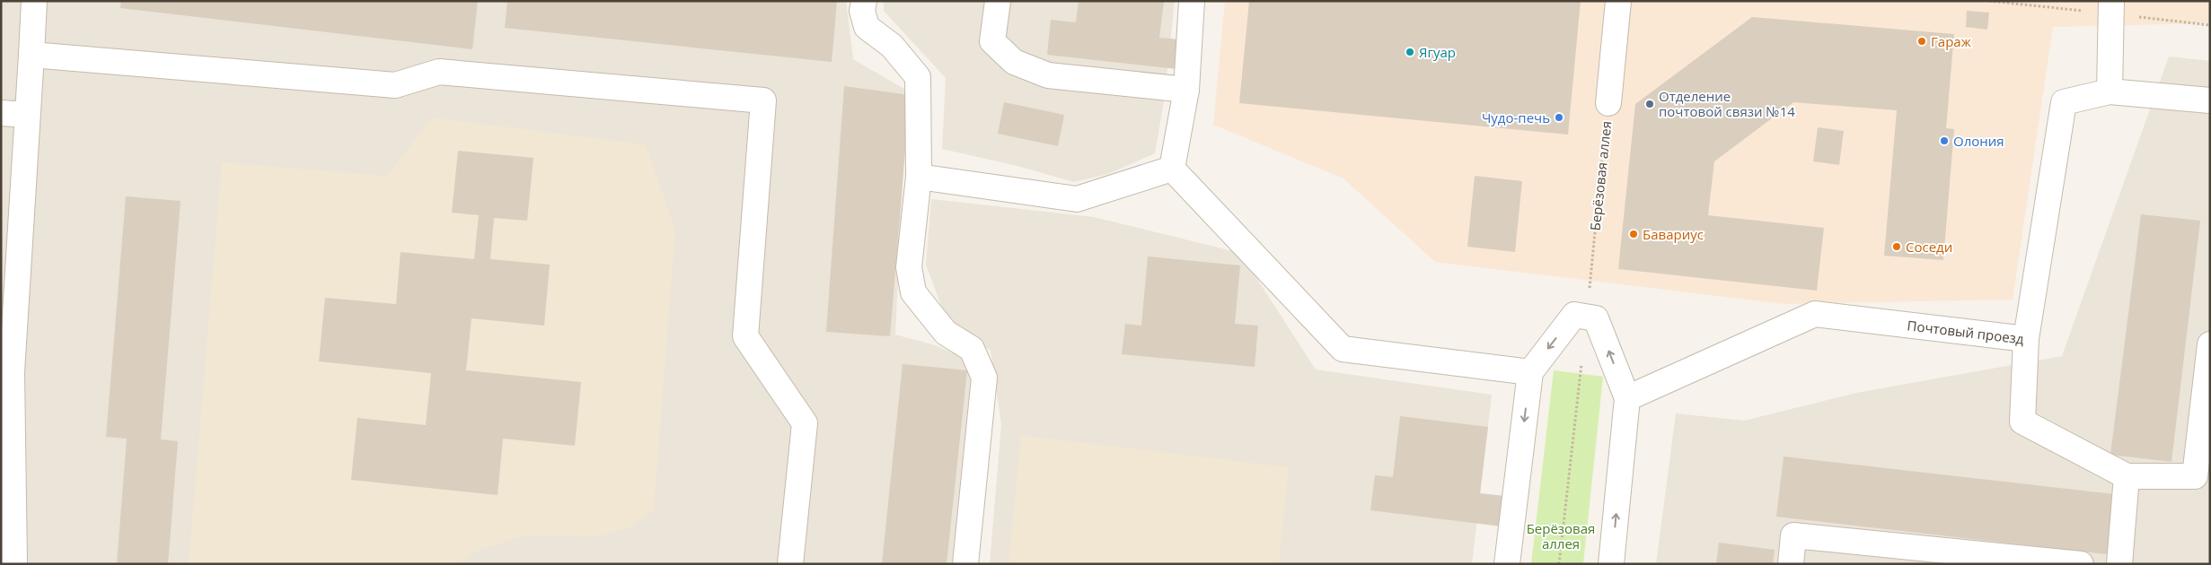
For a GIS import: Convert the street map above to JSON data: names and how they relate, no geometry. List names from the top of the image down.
{
  "streets": {
    "street": ["Берёзовая аллея", "Почтовый проезд"]
  },
  "parks": ["Берёзовая аллея"],
  "places": [
    "Гараж",
    "Ягуар",
    "Отделение почтовой связи №14",
    "Чудо-печь",
    "Олония",
    "Бавариус",
    "Соседи"
  ]
}
